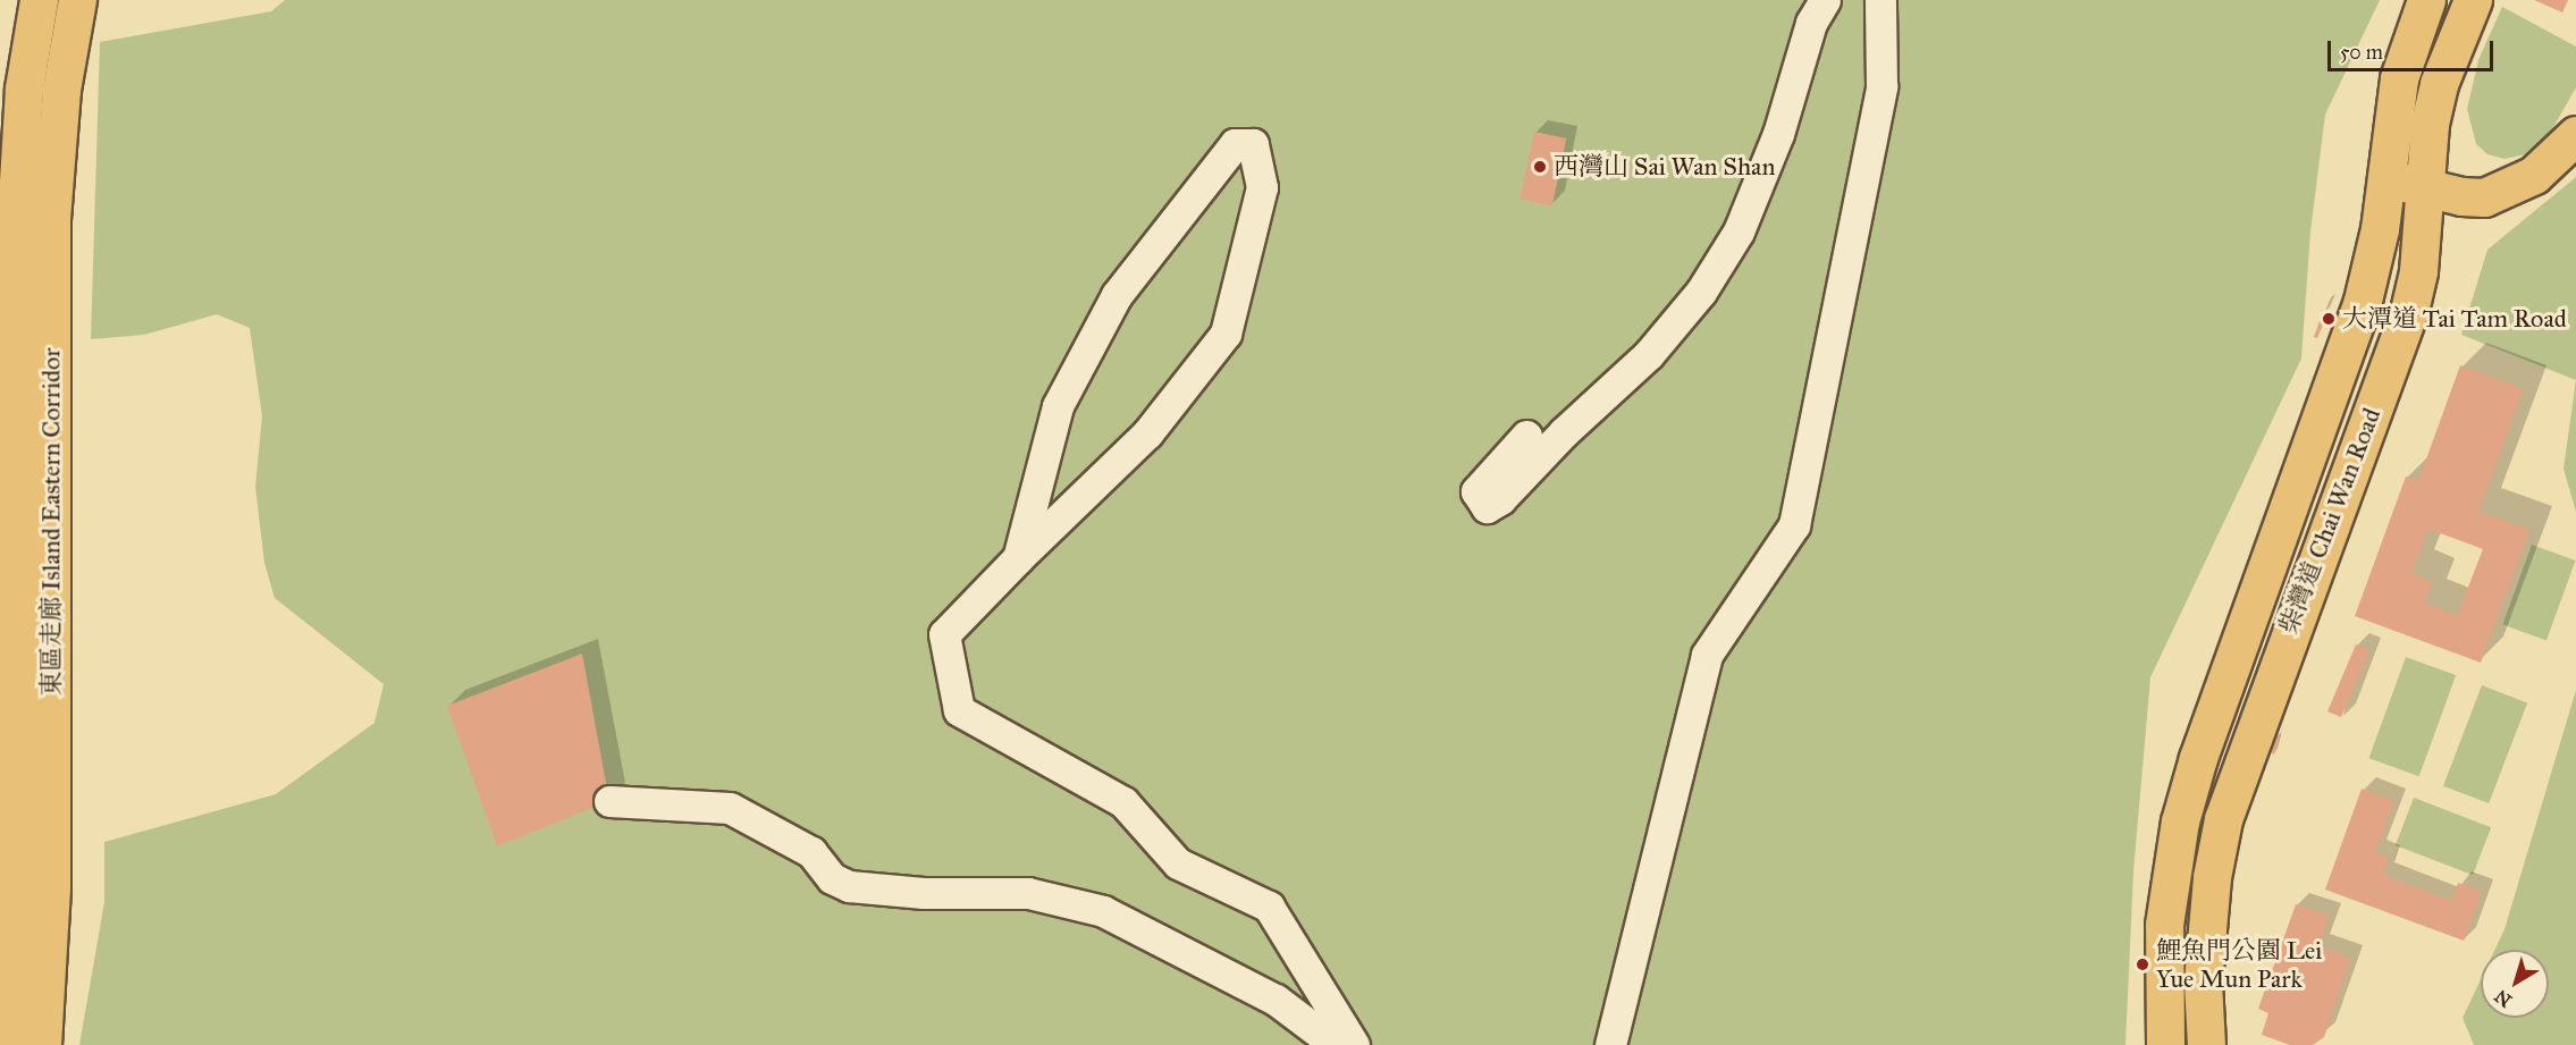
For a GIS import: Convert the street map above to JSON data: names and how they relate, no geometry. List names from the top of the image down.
{
  "streets": {
    "main road": ["柴灣道 Chai Wan Road", "東區走廊 Island Eastern Corridor"]
  },
  "places": ["西灣山 Sai Wan Shan", "大潭道 Tai Tam Road", "鯉魚門公園 Lei Yue Mun Park"],
  "scale_bar": "50 m",
  "north": "bottom left"
}
